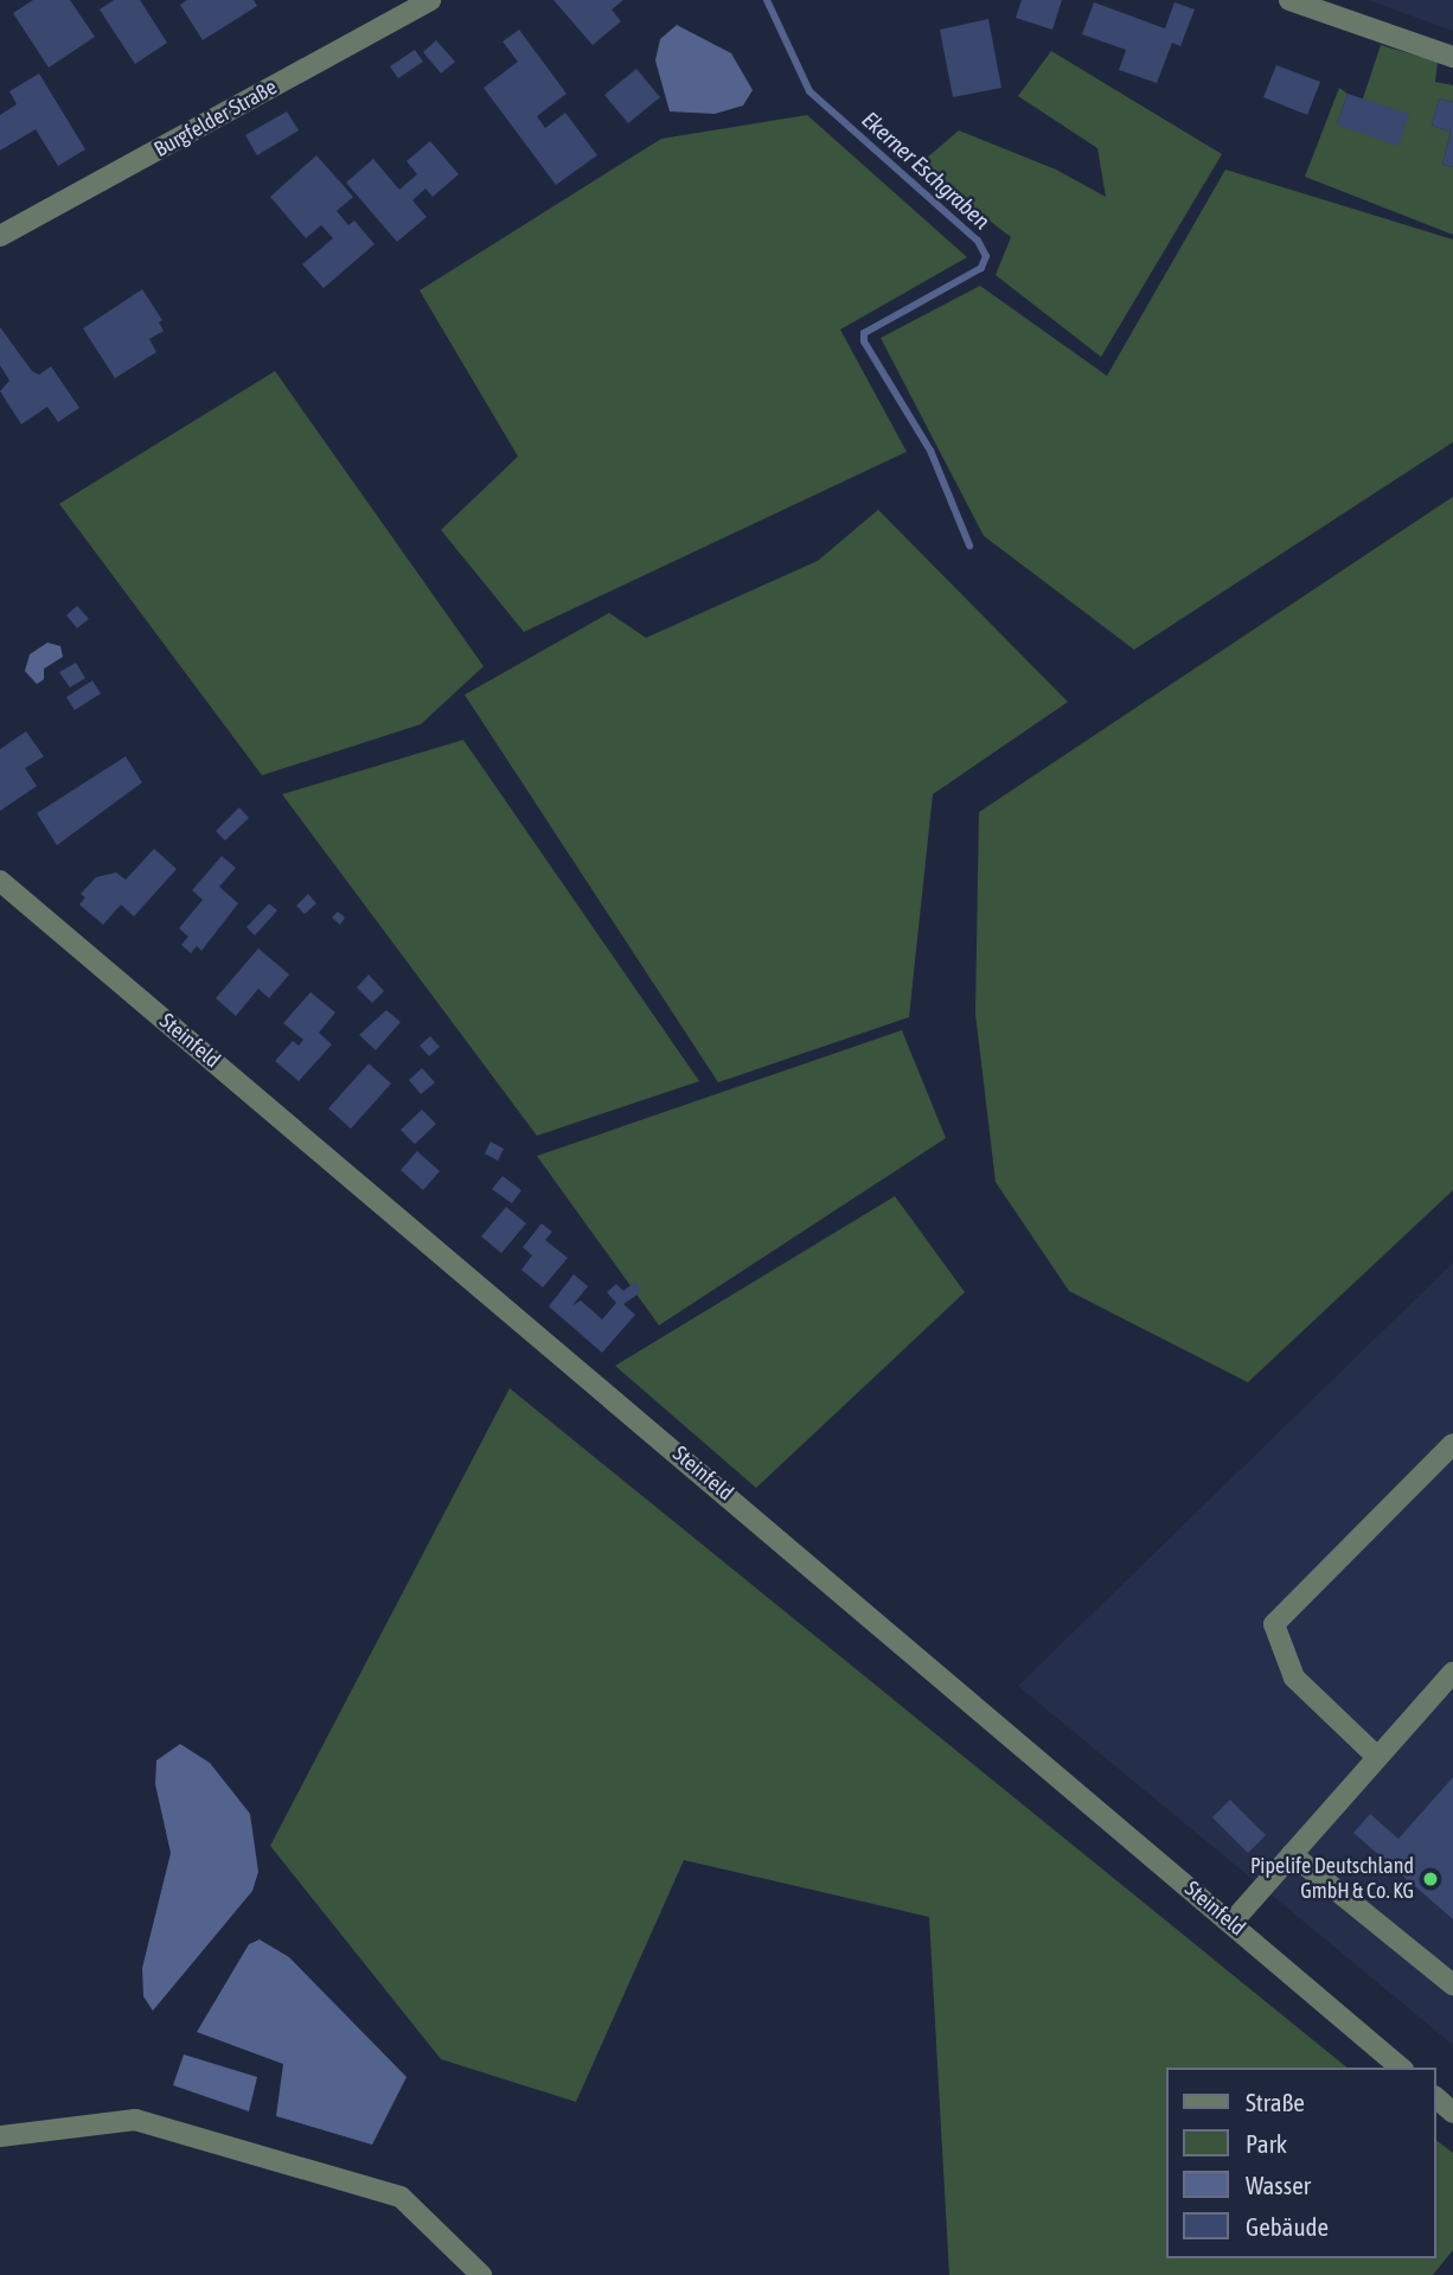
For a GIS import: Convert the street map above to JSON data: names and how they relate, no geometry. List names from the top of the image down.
{
  "streets": {
    "street": ["Burgfelder Straße", "Steinfeld"]
  },
  "water": ["Ekerner Eschgraben"],
  "places": ["Pipelife Deutschland GmbH & Co. KG"],
  "legend": [
    "Straße",
    "Park",
    "Wasser",
    "Gebäude"
  ]
}
